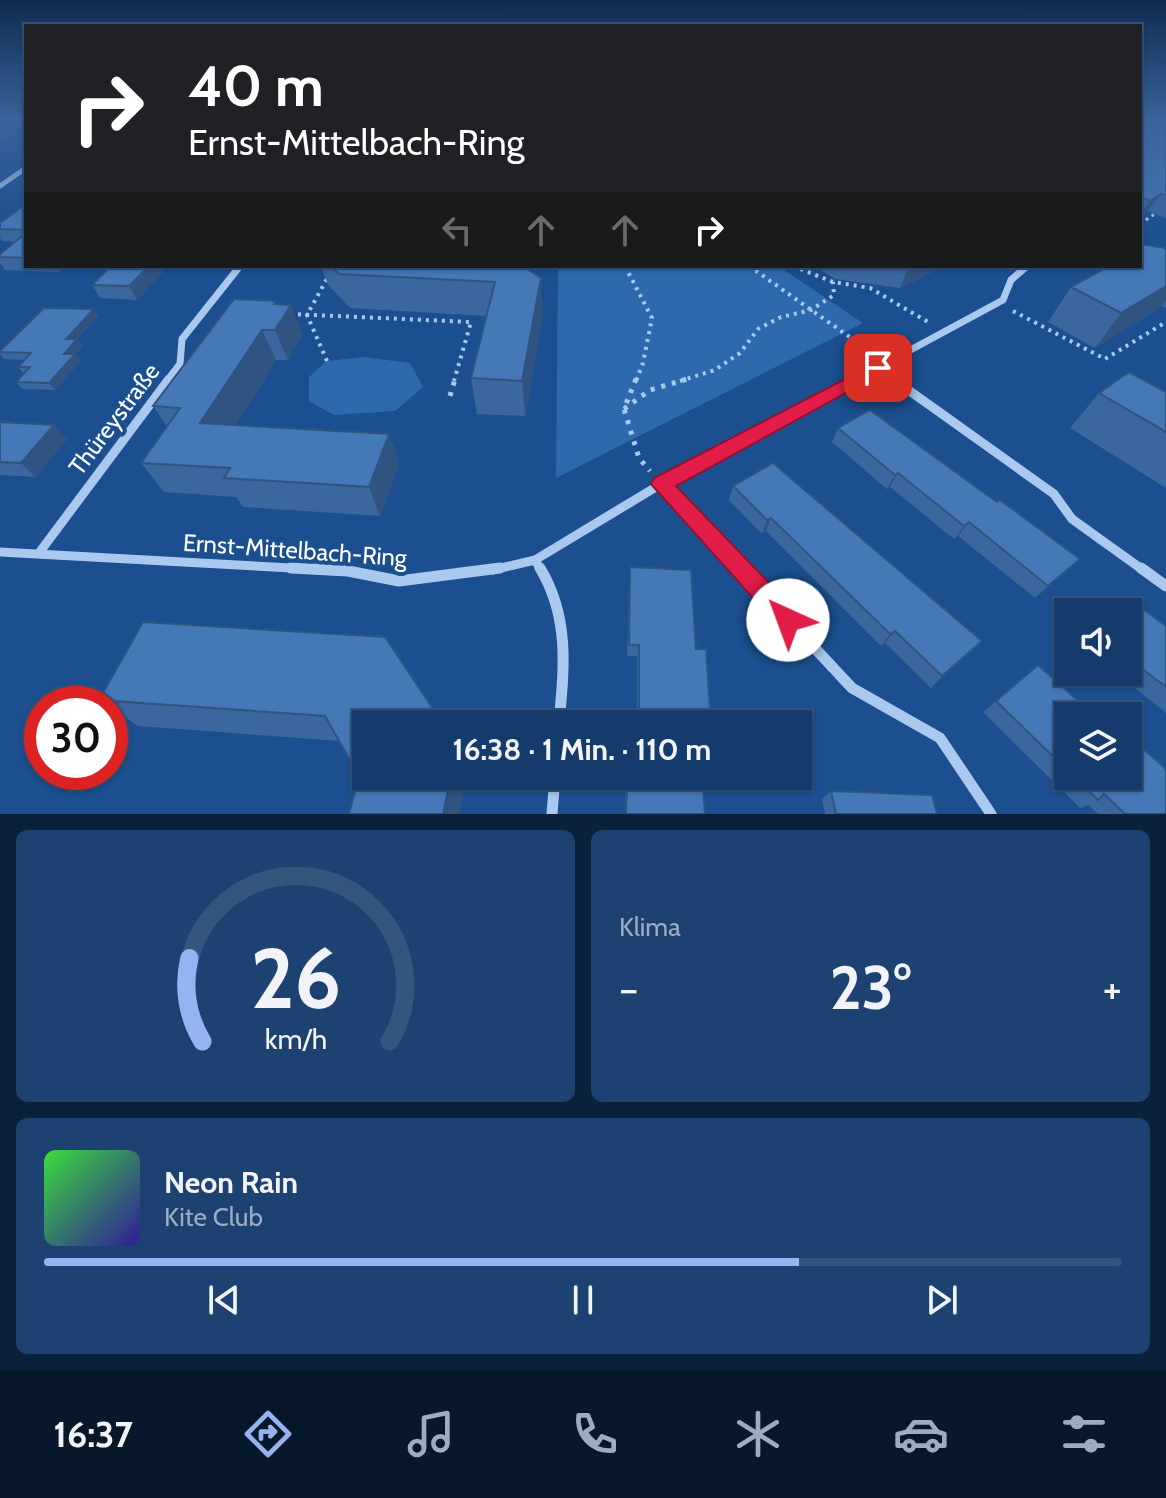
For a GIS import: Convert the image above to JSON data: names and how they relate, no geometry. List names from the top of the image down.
{
  "streets": {
    "street": ["Thüreystraße", "Ernst-Mittelbach-Ring"]
  },
  "crossings": [
    ["Thüreystraße", "Ernst-Mittelbach-Ring"]
  ],
  "page": {
    "turn": ["40 m", "Ernst-Mittelbach-Ring"],
    "limit": "30",
    "trip": "16:38 · 1 Min. · 110 m",
    "tile": "Klima",
    "heat": ["−", "23°", "+"],
    "song": ["Neon Rain", "Kite Club"],
    "tabs": "16:37",
    "gauge": ["26", "km/h"]
  }
}
